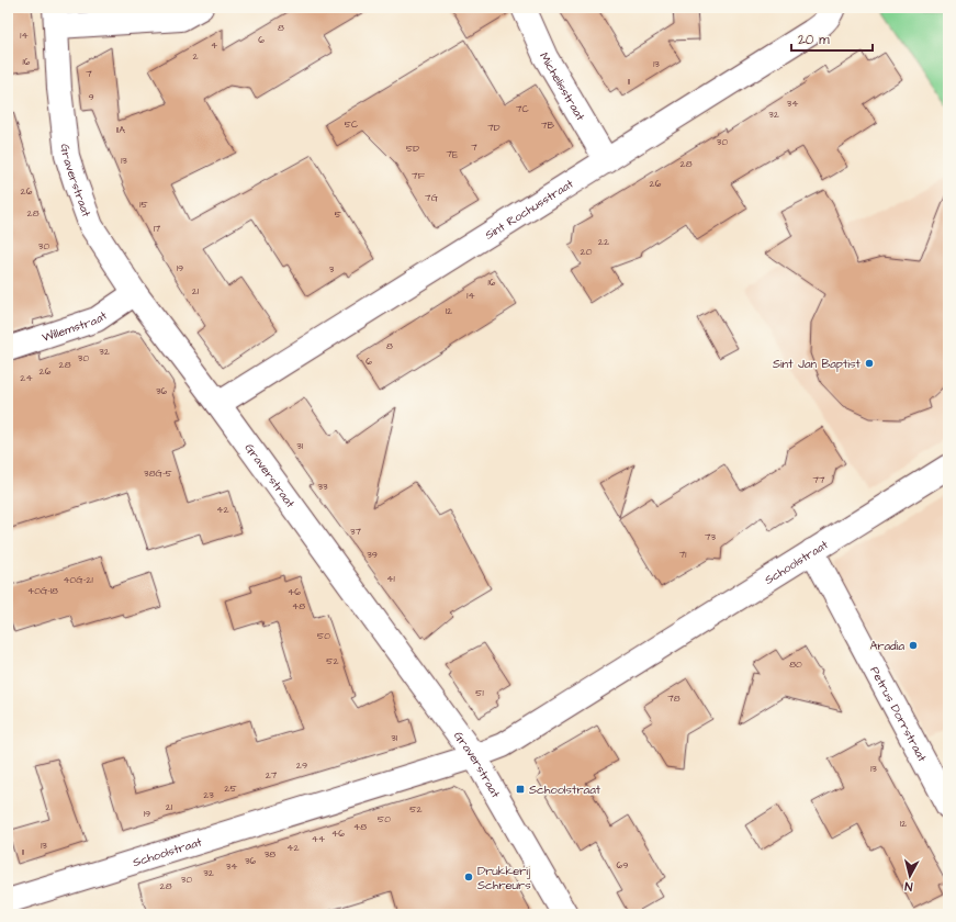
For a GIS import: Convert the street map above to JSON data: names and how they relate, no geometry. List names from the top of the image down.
{
  "streets": {
    "street": [
      "Michelisstraat",
      "Graverstraat",
      "Sint Rochusstraat",
      "Willemstraat",
      "Schoolstraat",
      "Petrus Dorrstraat"
    ]
  },
  "crossings": [
    ["Michelisstraat", "Sint Rochusstraat"],
    ["Graverstraat", "Sint Rochusstraat"],
    ["Graverstraat", "Willemstraat"],
    ["Graverstraat", "Schoolstraat"],
    ["Schoolstraat", "Petrus Dorrstraat"]
  ],
  "places": {
    "other": ["Sint Jan Baptist", "Aradia", "Drukkerij Schreurs"],
    "transit": ["Schoolstraat"]
  },
  "house_numbers": [
    "8",
    "14",
    "6",
    "4",
    "2",
    "16",
    "13",
    "7",
    "11",
    "9",
    "34",
    "7C",
    "32",
    "5C",
    "7B",
    "7D",
    "11A",
    "30",
    "7",
    "5D",
    "7E",
    "13",
    "28",
    "7F",
    "26",
    "26",
    "7G",
    "15",
    "28",
    "5",
    "17",
    "22",
    "30",
    "20",
    "19",
    "3",
    "16",
    "21",
    "14",
    "12",
    "8",
    "32",
    "30",
    "6",
    "28",
    "26",
    "24",
    "36",
    "31",
    "38G-5",
    "77",
    "33",
    "42",
    "37",
    "73",
    "39",
    "71",
    "41",
    "40G-21",
    "40G-18",
    "46",
    "48",
    "50",
    "52",
    "80",
    "51",
    "78",
    "31",
    "29",
    "13",
    "27",
    "25",
    "23",
    "21",
    "52",
    "19",
    "50",
    "12",
    "48",
    "46",
    "44",
    "13",
    "42",
    "11",
    "38",
    "36",
    "69",
    "34",
    "32",
    "30",
    "28"
  ],
  "scale_bar": "20 m",
  "north": "bottom"
}
